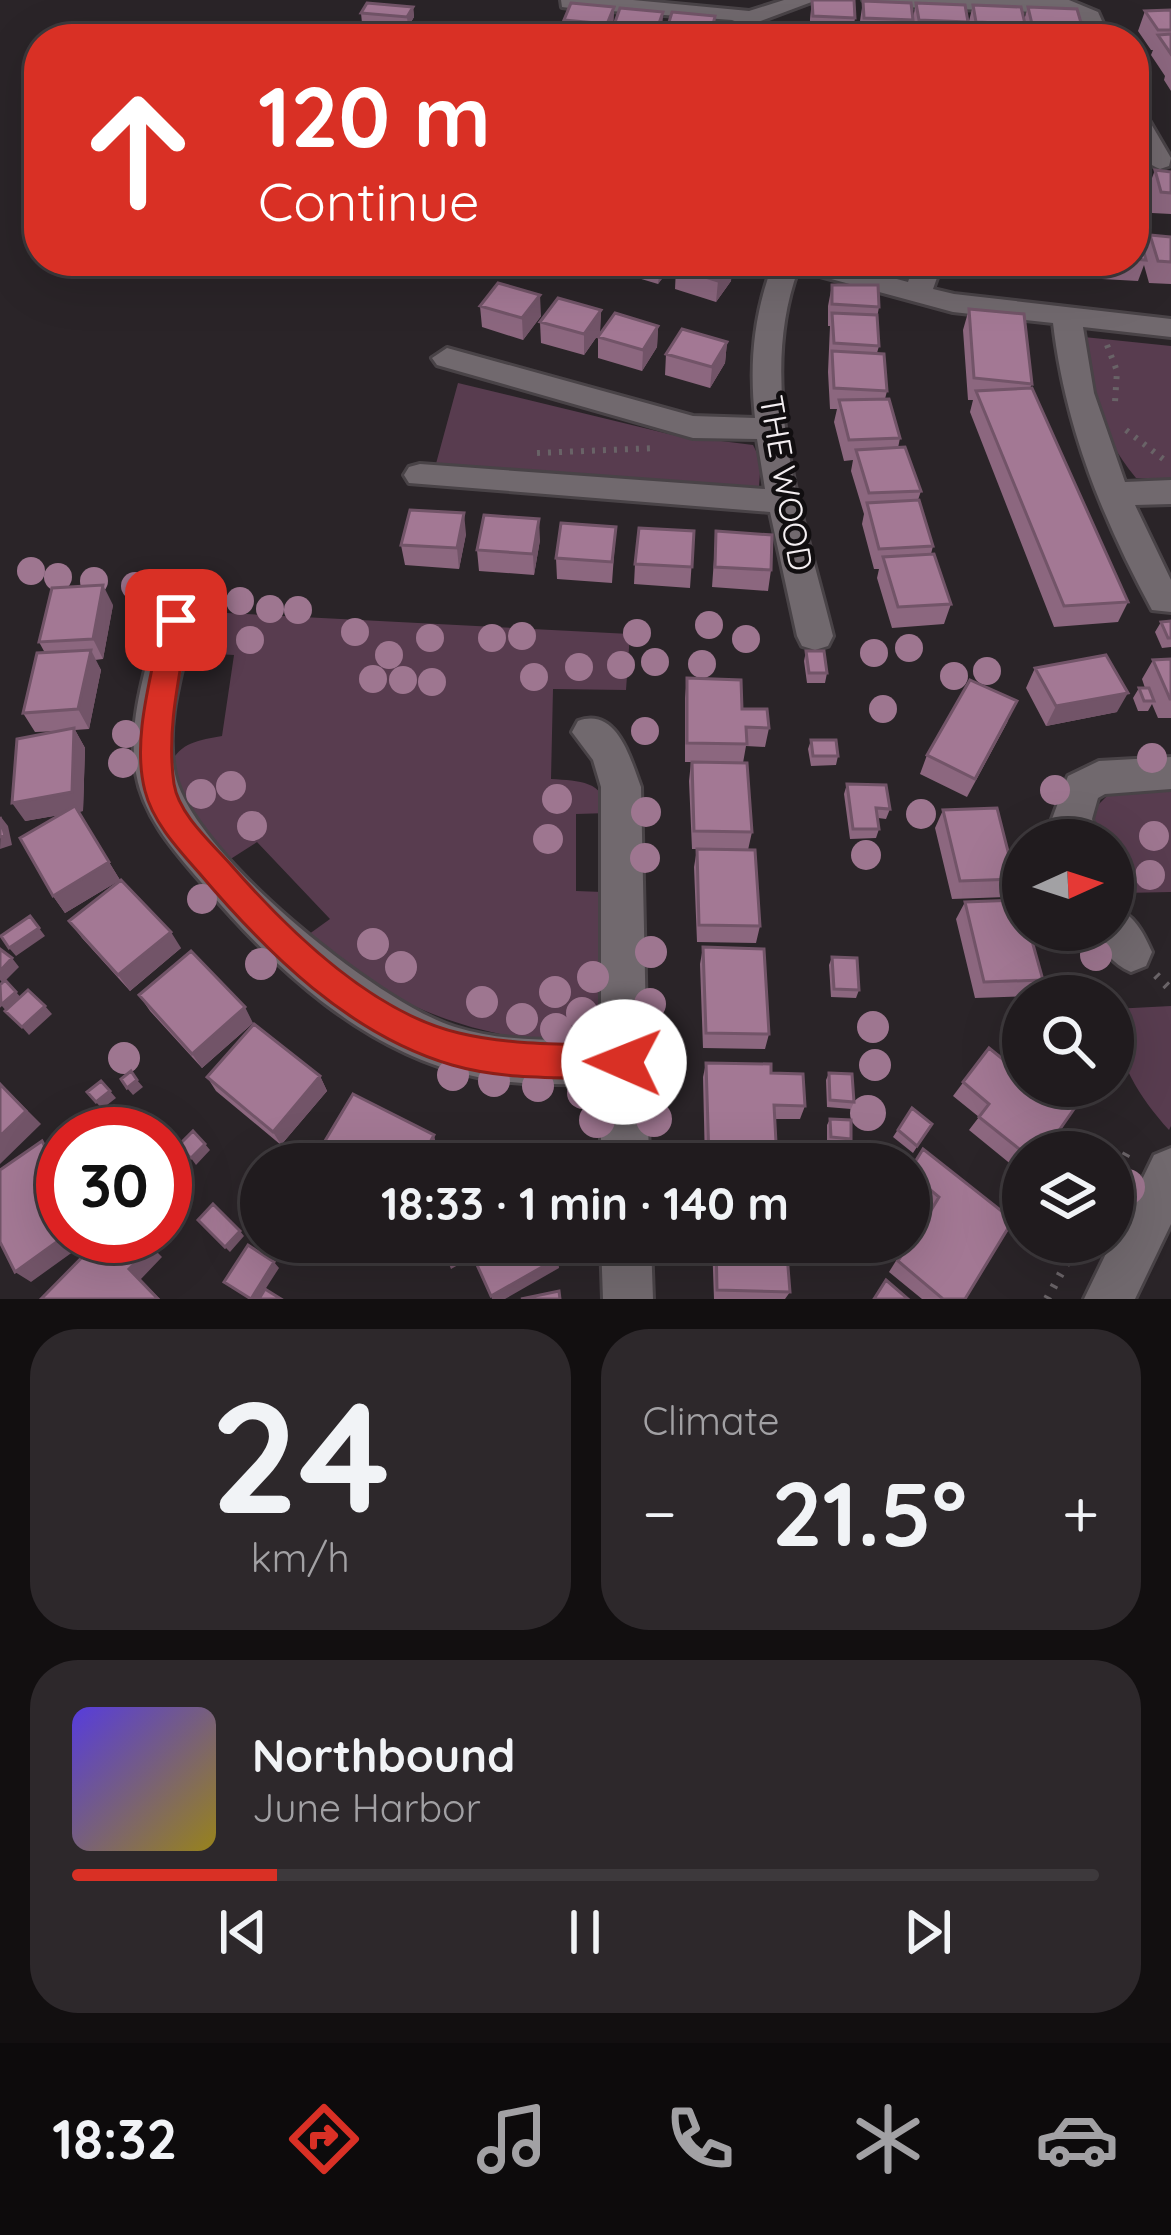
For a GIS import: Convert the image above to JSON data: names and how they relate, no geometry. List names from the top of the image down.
{
  "streets": {
    "street": ["THE WOOD"]
  },
  "north": "right",
  "page": {
    "turn": ["120 m", "Continue"],
    "limit": "30",
    "trip": "18:33 · 1 min · 140 m",
    "tile": [
      ["24", "km/h"],
      "Climate"
    ],
    "heat": ["−", "21.5°", "+"],
    "song": ["Northbound", "June Harbor"],
    "tabs": "18:32"
  }
}
